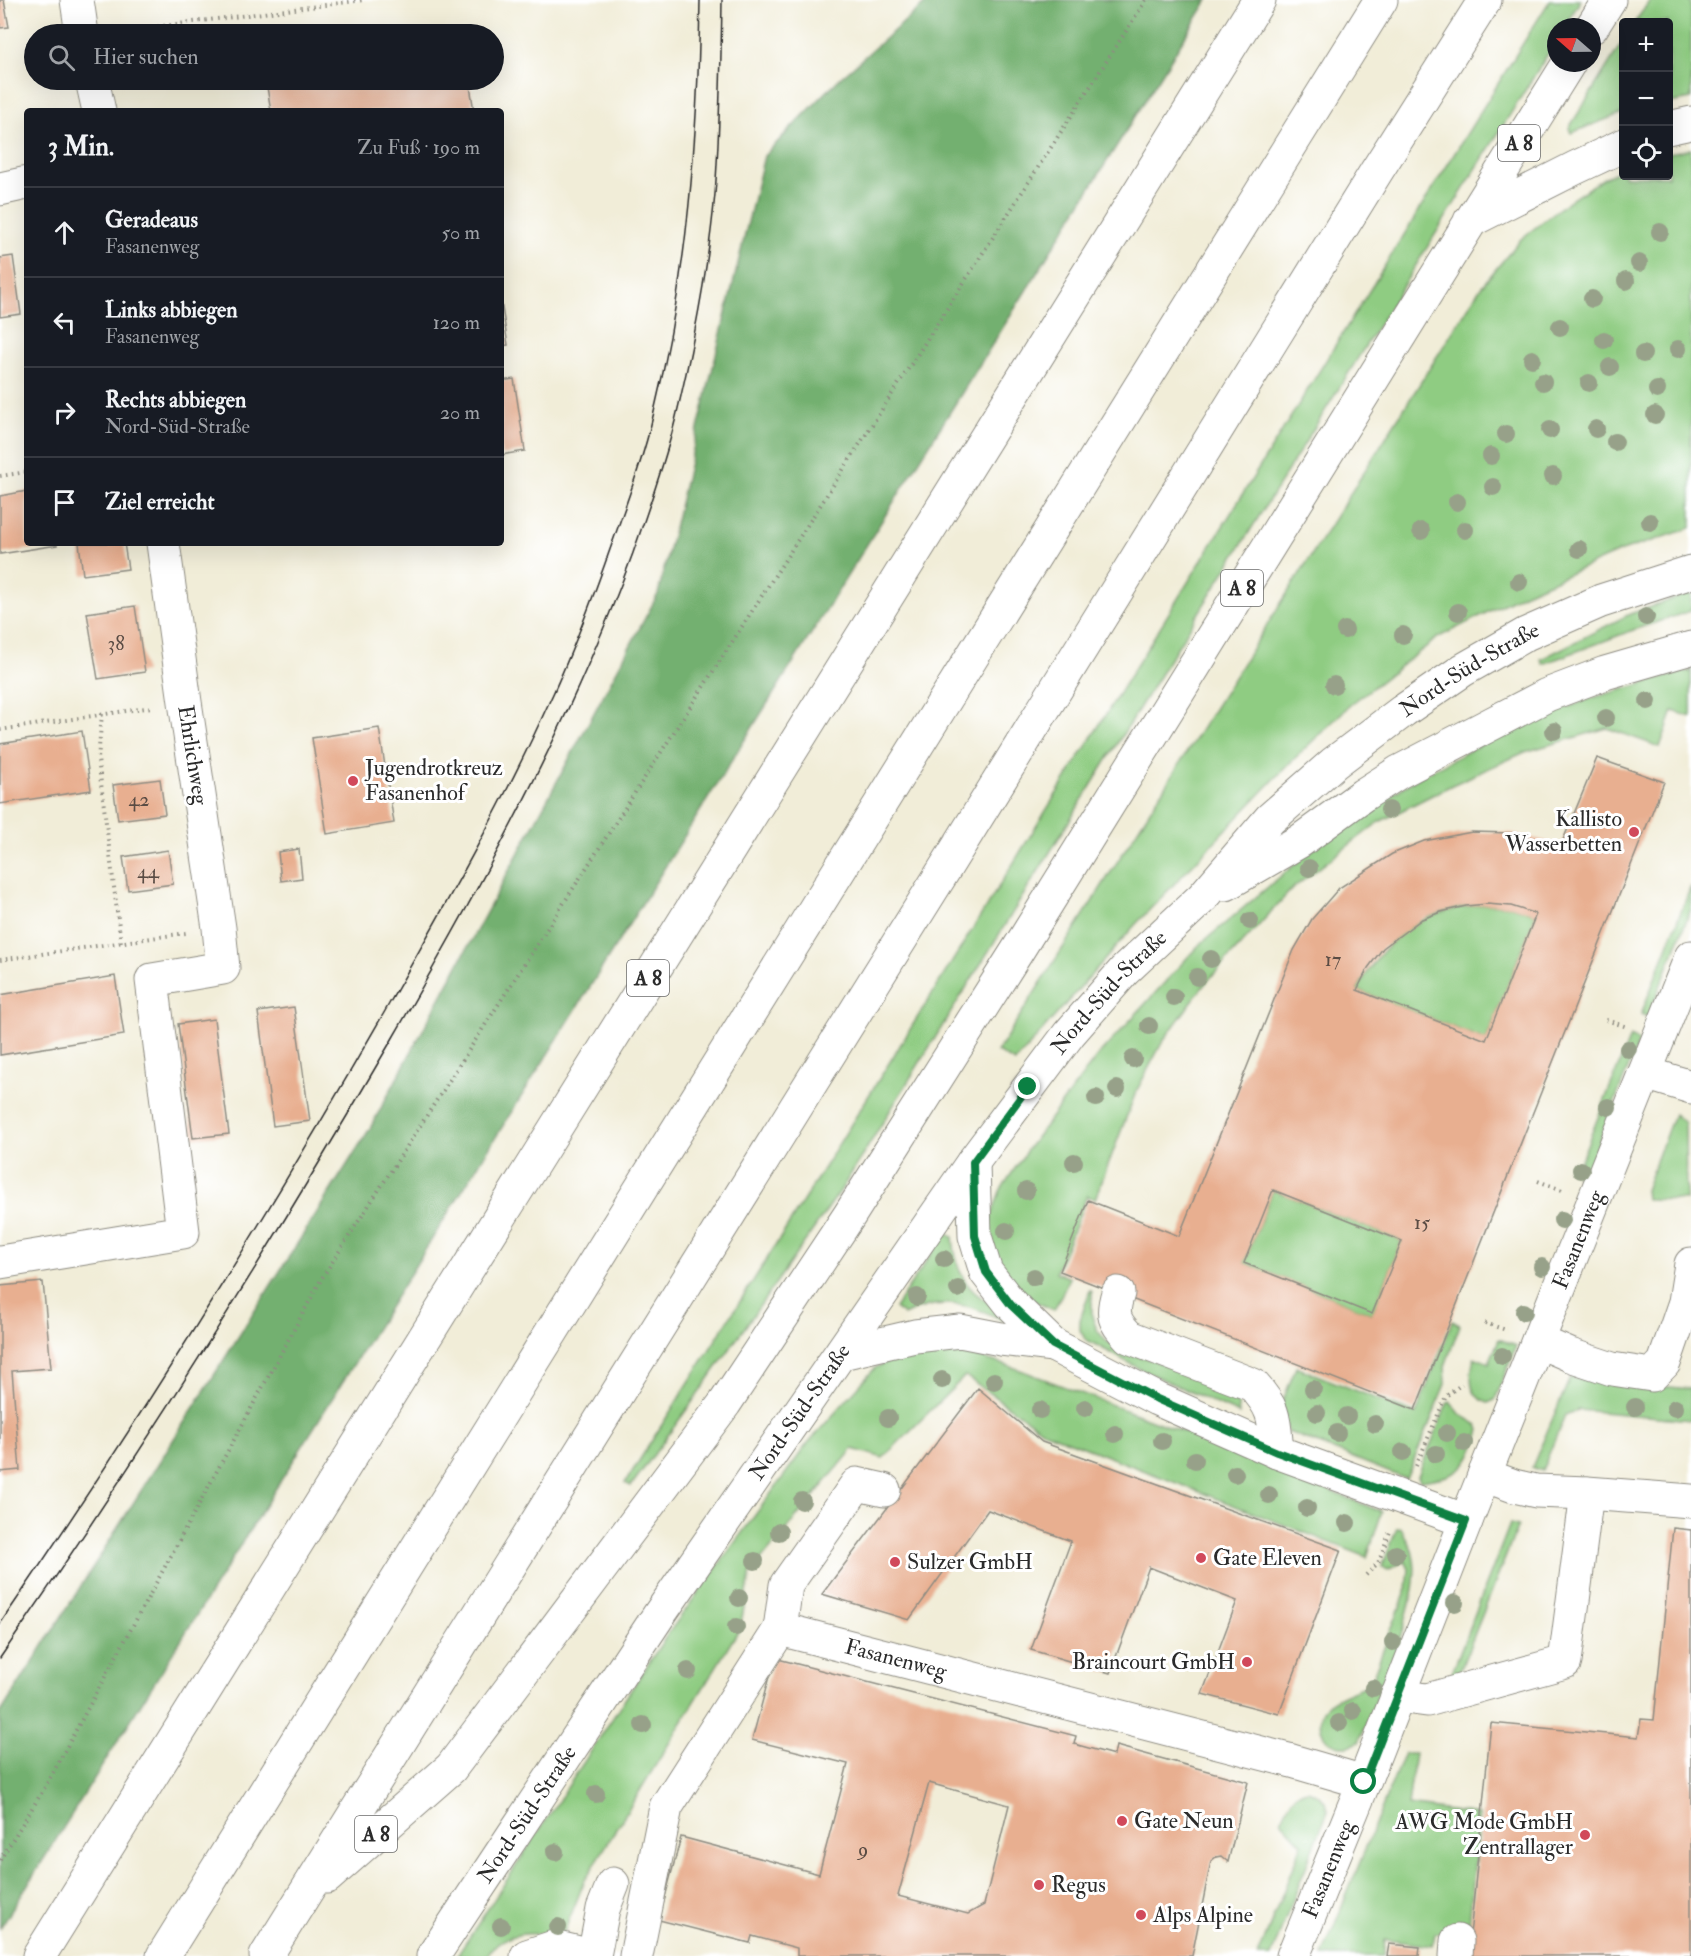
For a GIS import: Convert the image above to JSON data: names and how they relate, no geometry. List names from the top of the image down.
{
  "streets": {
    "main road": [
      "A 8",
      "Nord-Süd-Straße",
      "Ehrlichweg",
      "Fasanenweg"
    ]
  },
  "places": [
    "Jugendrotkreuz Fasanenhof",
    "Kallisto Wasserbetten",
    "Gate Eleven",
    "Sulzer GmbH",
    "Braincourt GmbH",
    "Gate Neun",
    "AWG Mode GmbH Zentrallager",
    "Regus",
    "Alps Alpine"
  ],
  "house_numbers": [
    "38",
    "42",
    "44",
    "17",
    "15",
    "9"
  ],
  "north": "left",
  "page": {
    "map_buttons": ["+", "−"],
    "search": "Hier suchen",
    "heading": ["3 Min.", "Zu Fuß · 190 m"],
    "list": [
      ["Geradeaus", "Fasanenweg", "50 m"],
      ["Links abbiegen", "Fasanenweg", "120 m"],
      ["Rechts abbiegen", "Nord-Süd-Straße", "20 m"],
      "Ziel erreicht"
    ]
  }
}
